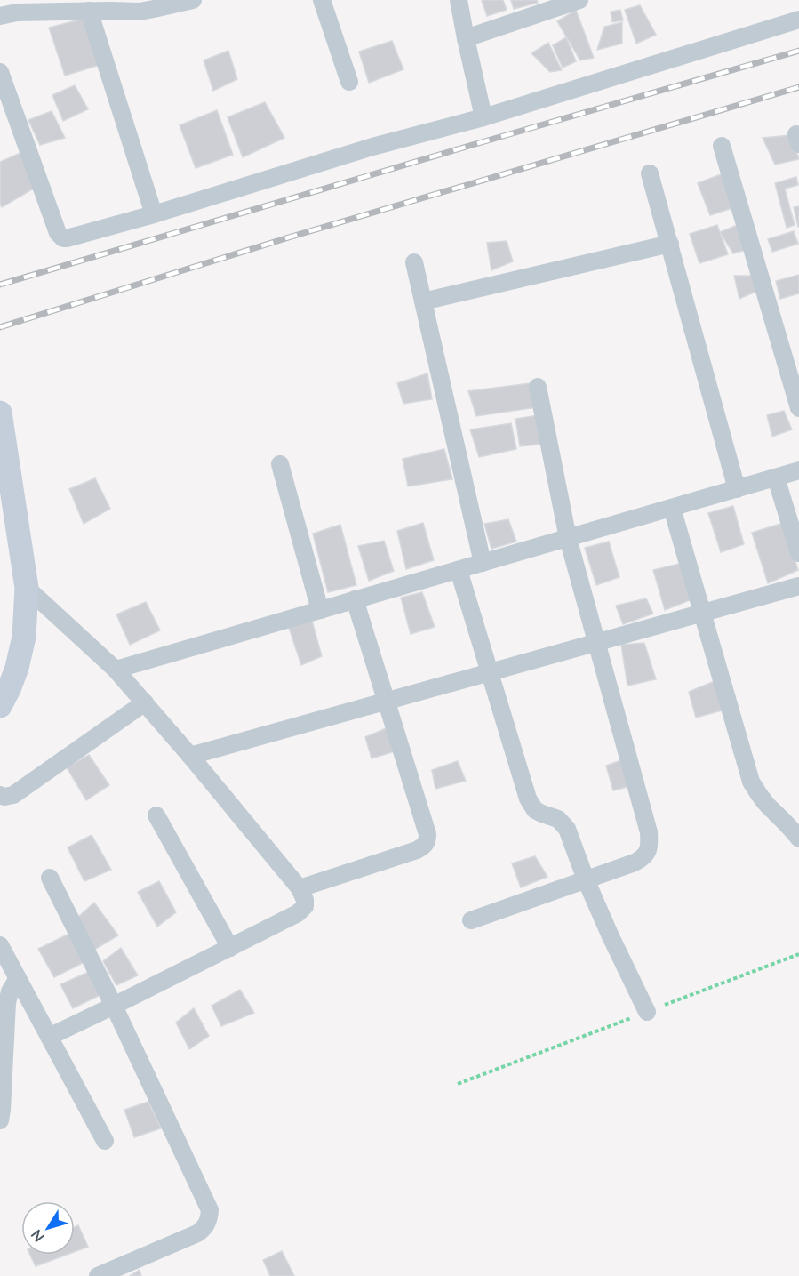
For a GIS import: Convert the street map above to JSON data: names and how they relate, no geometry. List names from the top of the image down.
{
  "north": "bottom left"
}
